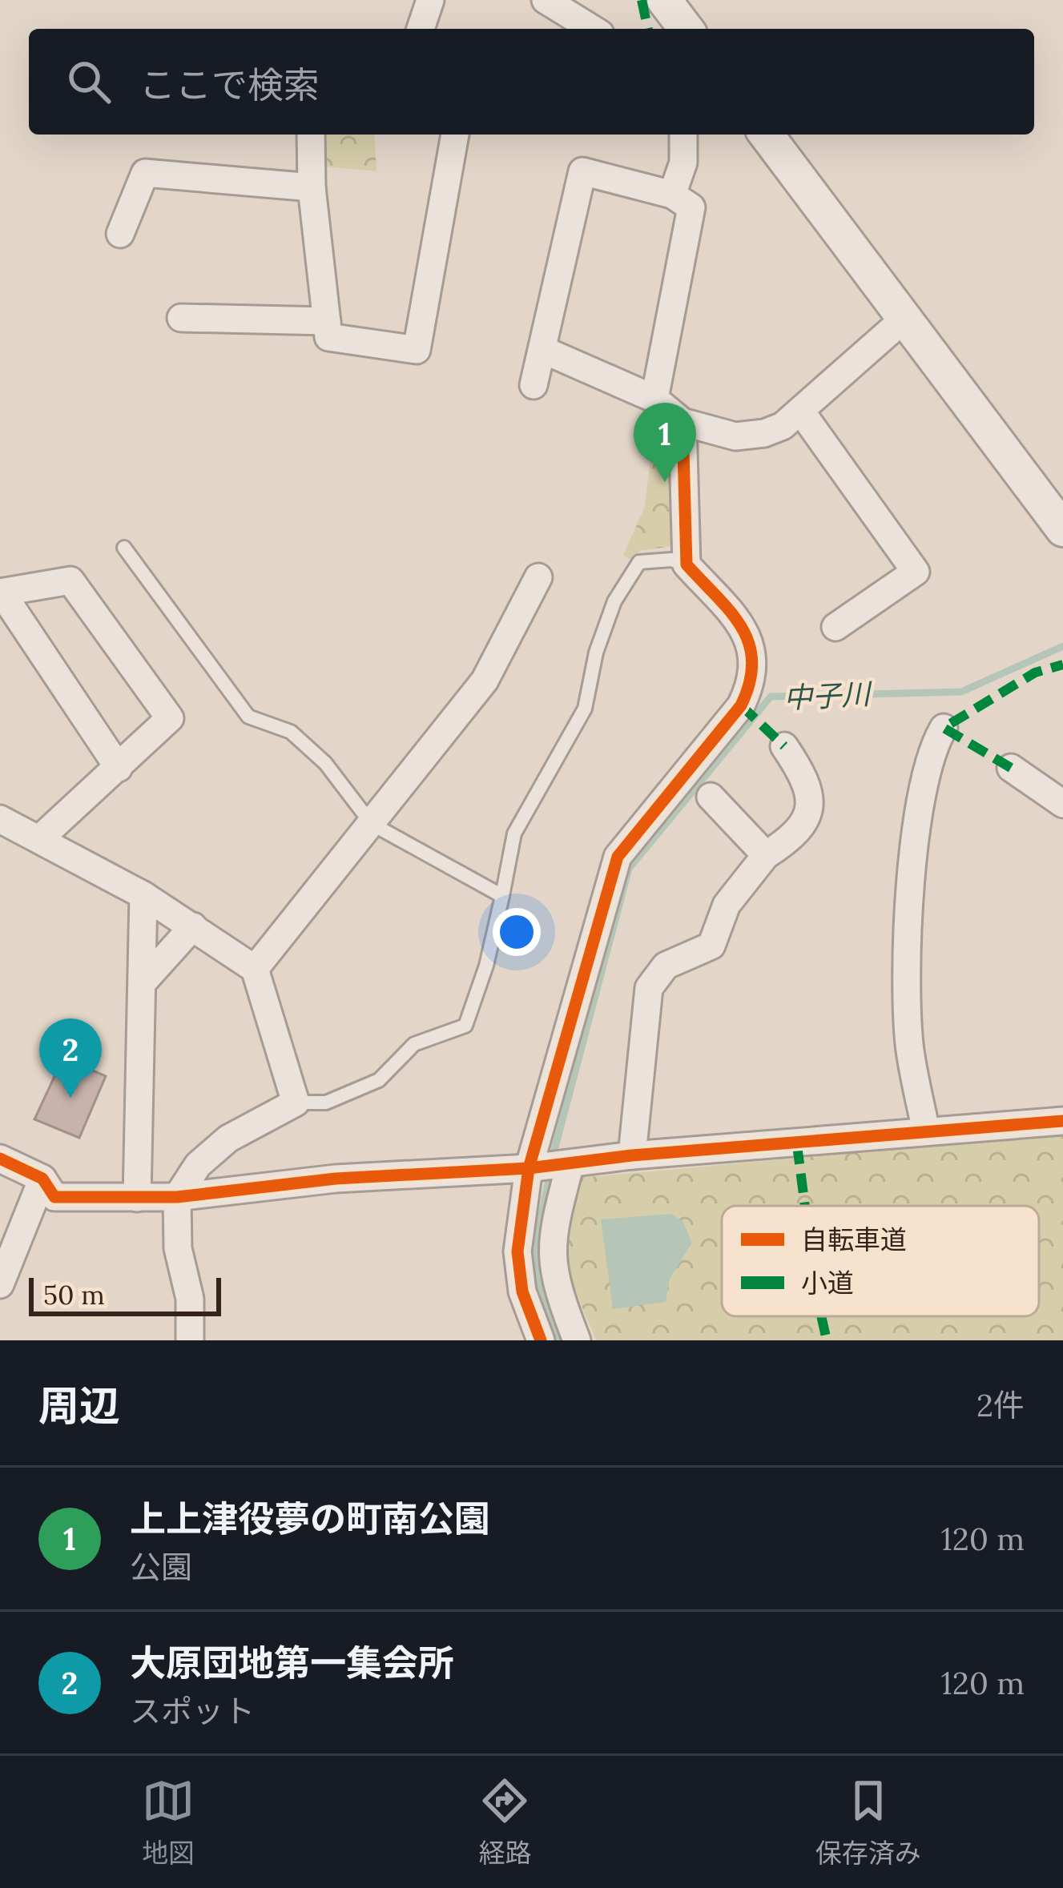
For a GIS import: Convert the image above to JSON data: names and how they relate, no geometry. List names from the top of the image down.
{
  "water": ["中子川"],
  "legend": ["自転車道", "小道"],
  "scale_bar": "50 m",
  "page": {
    "search": "ここで検索",
    "pins": ["1", "2"],
    "scale": "50 m",
    "heading": ["周辺", "2件"],
    "list": [
      {
        "mark": "1",
        "name": "上上津役夢の町南公園",
        "note": "公園",
        "value": "120 m"
      },
      {
        "mark": "2",
        "name": "大原団地第一集会所",
        "note": "スポット",
        "value": "120 m"
      }
    ],
    "nav": ["地図", "経路", "保存済み"]
  }
}
